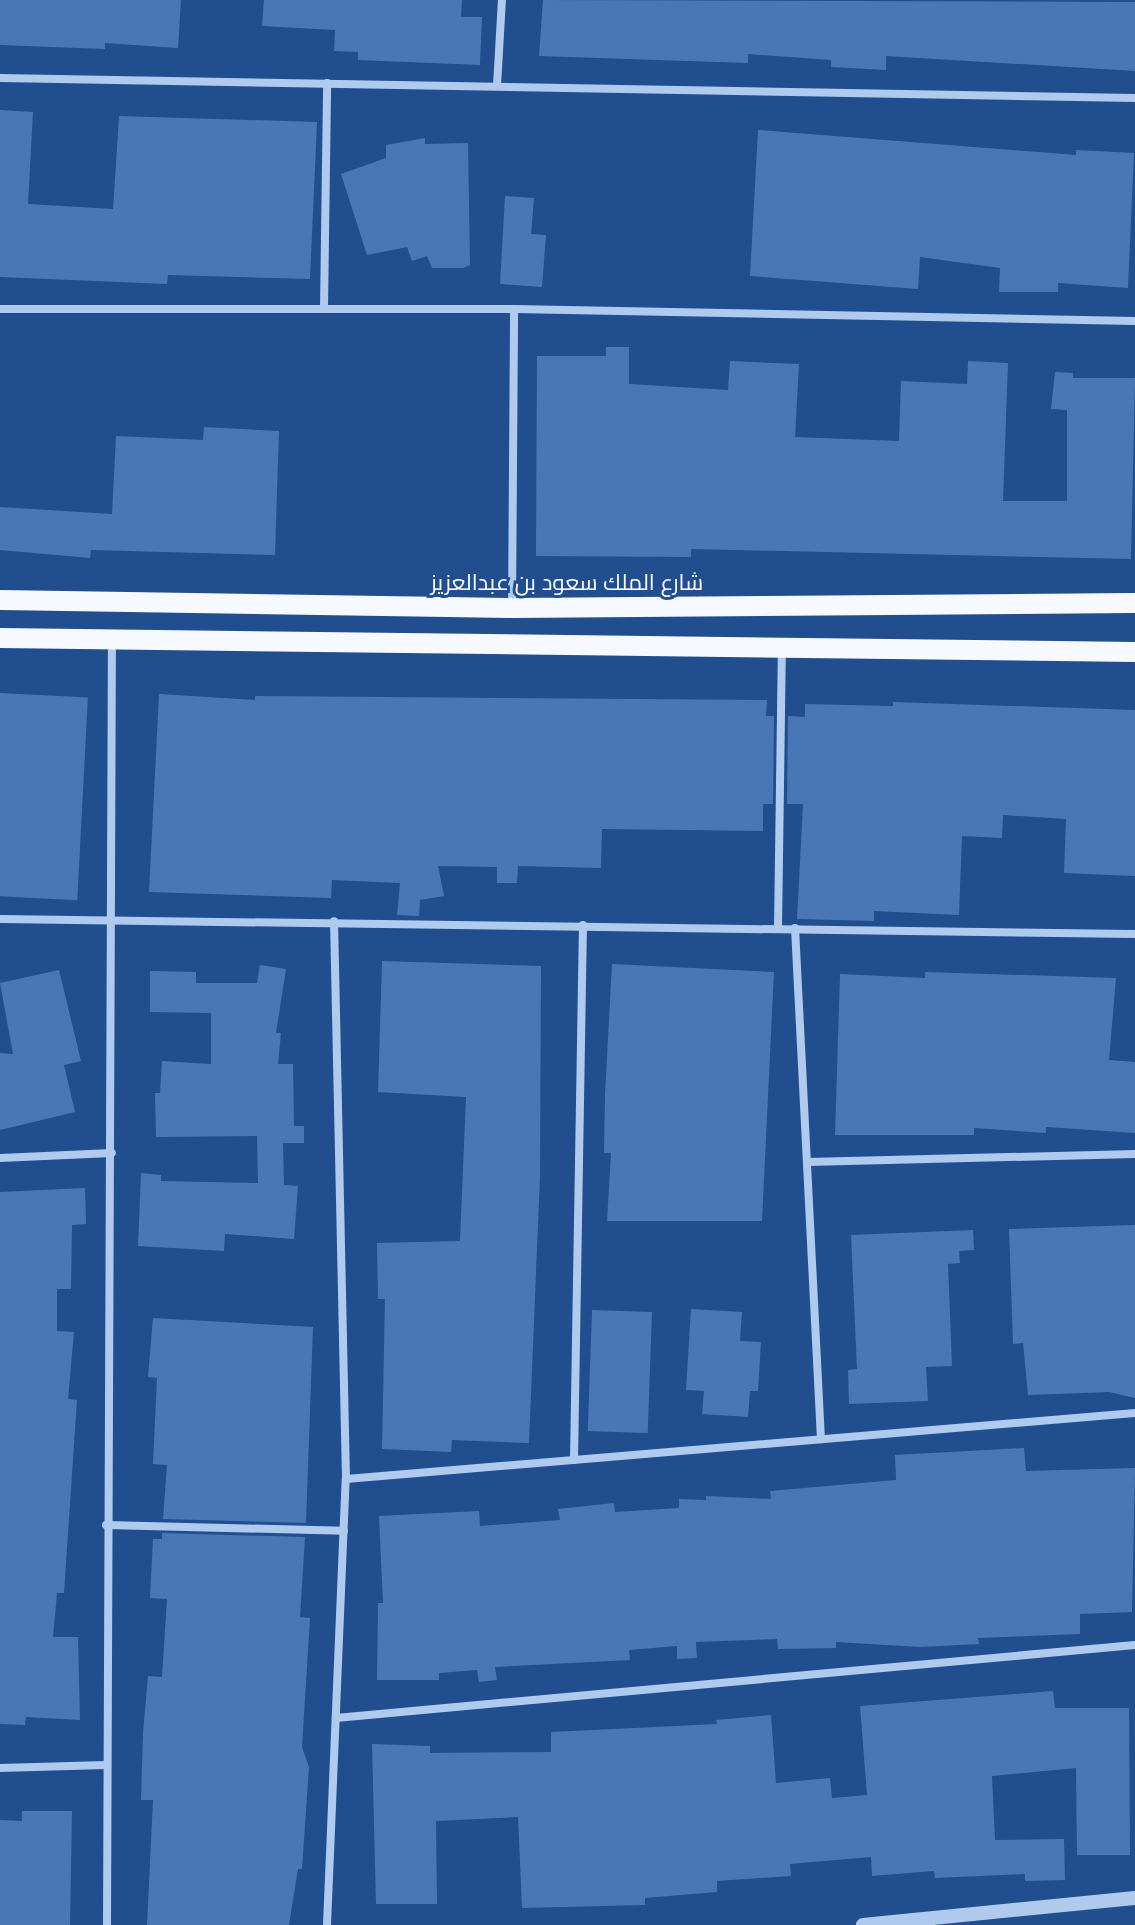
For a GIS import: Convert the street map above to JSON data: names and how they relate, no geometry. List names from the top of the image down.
{
  "streets": {
    "main road": ["شارع الملك سعود بن عبدالعزيز"]
  }
}
